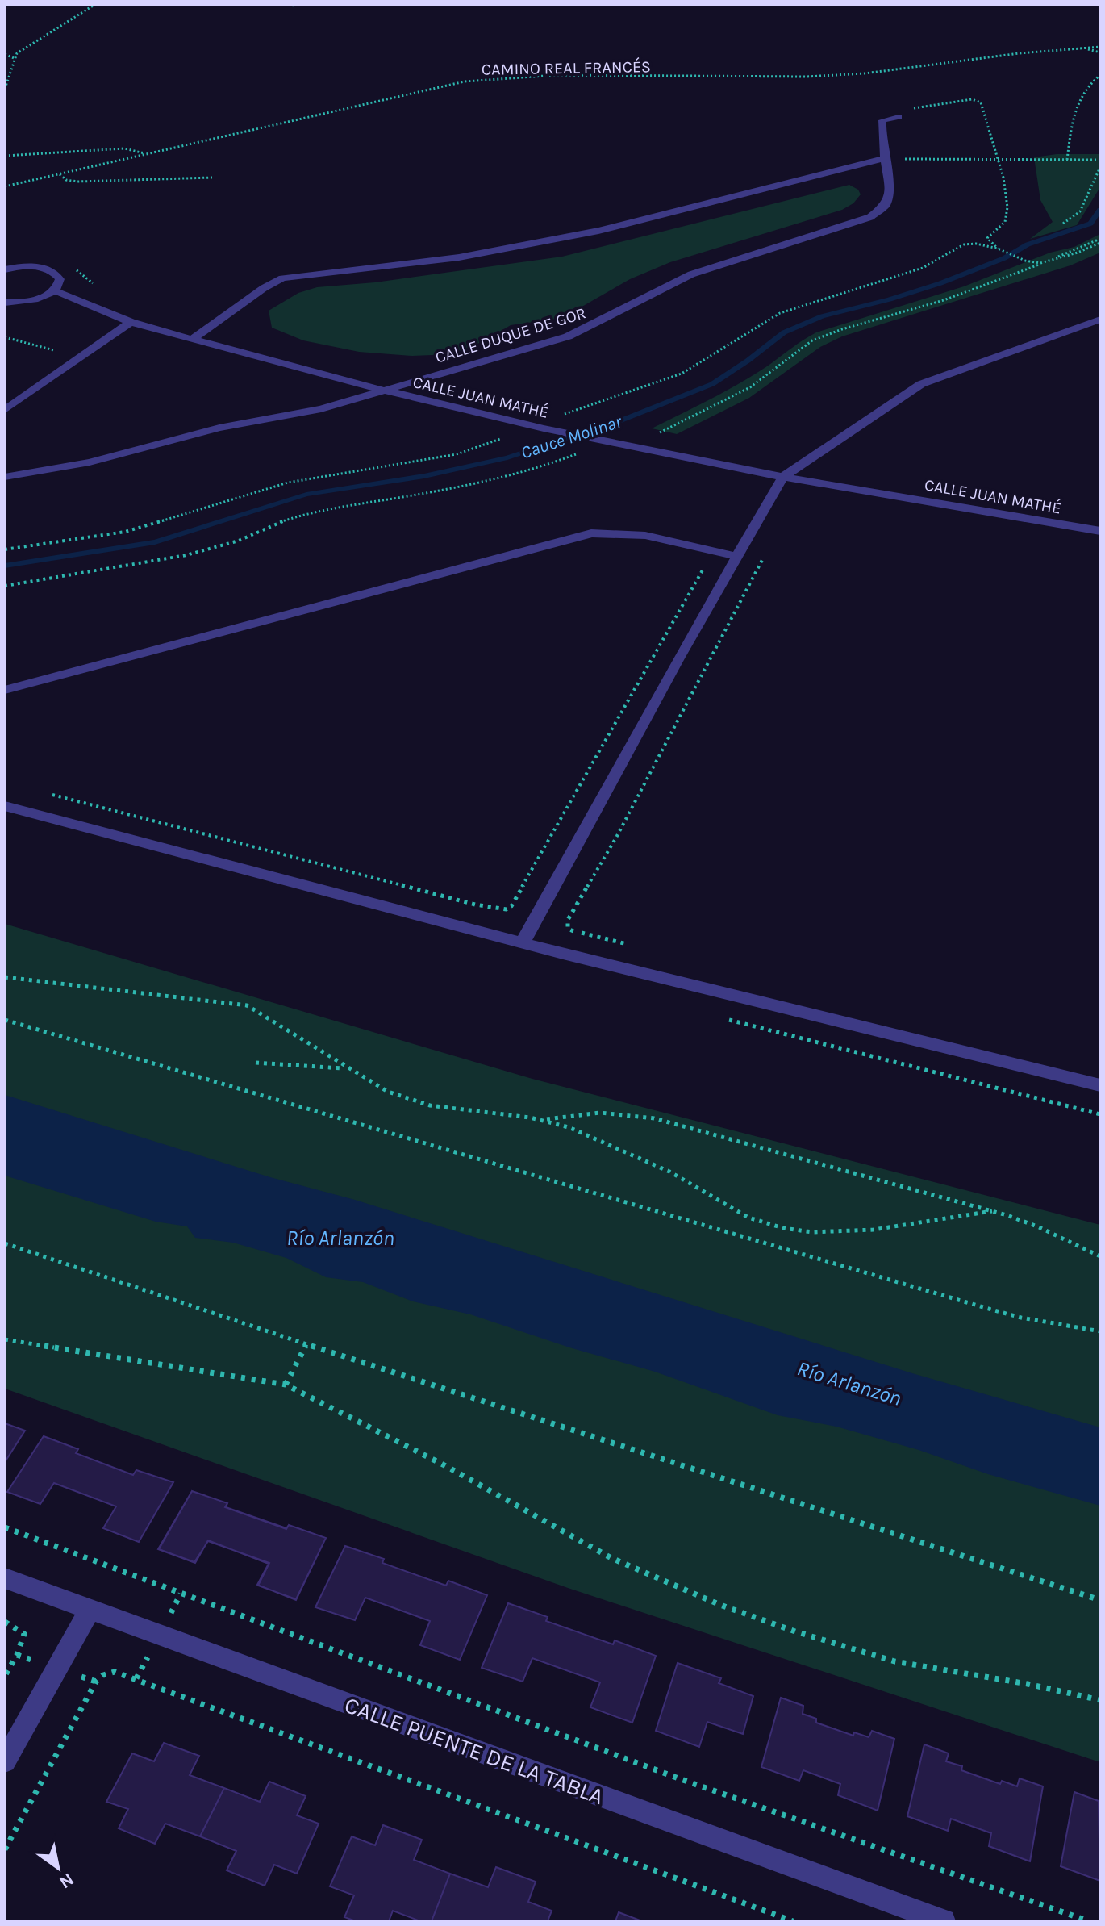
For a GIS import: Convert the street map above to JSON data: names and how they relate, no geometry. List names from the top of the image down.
{
  "streets": {
    "street": ["CALLE DUQUE DE GOR", "CALLE JUAN MATHÉ", "CALLE PUENTE DE LA TABLA"],
    "path": ["CAMINO REAL FRANCÉS"]
  },
  "crossings": [
    ["CALLE DUQUE DE GOR", "CALLE JUAN MATHÉ"]
  ],
  "water": ["Cauce Molinar", "Río Arlanzón"],
  "north": "bottom right"
}
